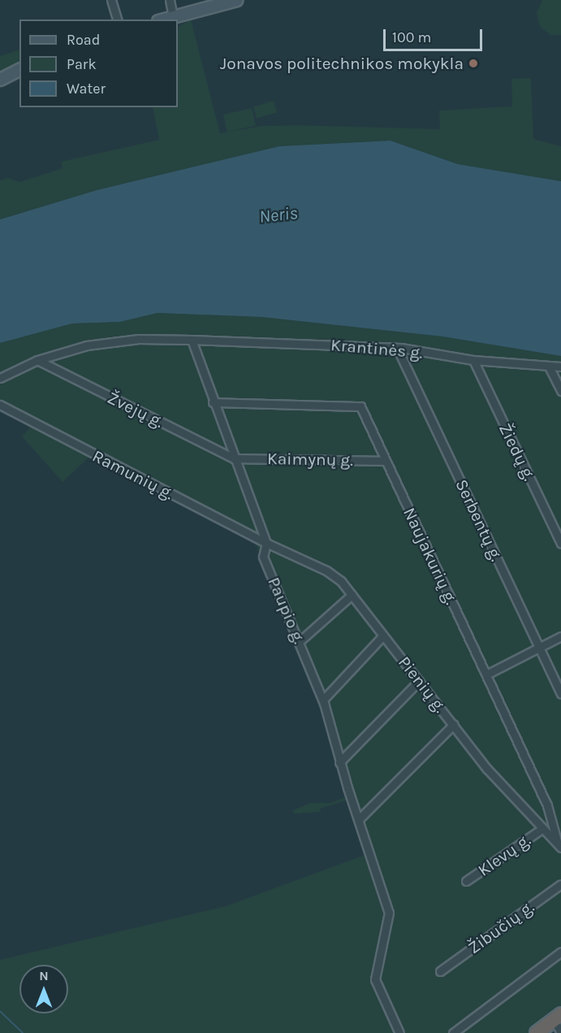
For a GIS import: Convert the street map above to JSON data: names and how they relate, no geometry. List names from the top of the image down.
{
  "streets": {
    "street": [
      "Krantinės g.",
      "Žvejų g.",
      "Žiedų g.",
      "Kaimynų g.",
      "Ramunių g.",
      "Serbentų g.",
      "Naujakurių g.",
      "Paupio g.",
      "Pienių g.",
      "Klevų g.",
      "Žibučių g."
    ]
  },
  "crossings": [
    ["Krantinės g.", "Žiedų g."],
    ["Krantinės g.", "Serbentų g."],
    ["Krantinės g.", "Paupio g."],
    ["Žvejų g.", "Kaimynų g."],
    ["Žvejų g.", "Paupio g."],
    ["Kaimynų g.", "Naujakurių g."],
    ["Kaimynų g.", "Paupio g."],
    ["Ramunių g.", "Paupio g."],
    ["Ramunių g.", "Pienių g."],
    ["Naujakurių g.", "Paupio g."],
    ["Naujakurių g.", "Pienių g."],
    ["Paupio g.", "Pienių g."],
    ["Pienių g.", "Klevų g."]
  ],
  "water": ["Neris"],
  "places": ["Jonavos politechnikos mokykla"],
  "legend": ["Road", "Park", "Water"],
  "scale_bar": "100 m",
  "north": "top"
}
